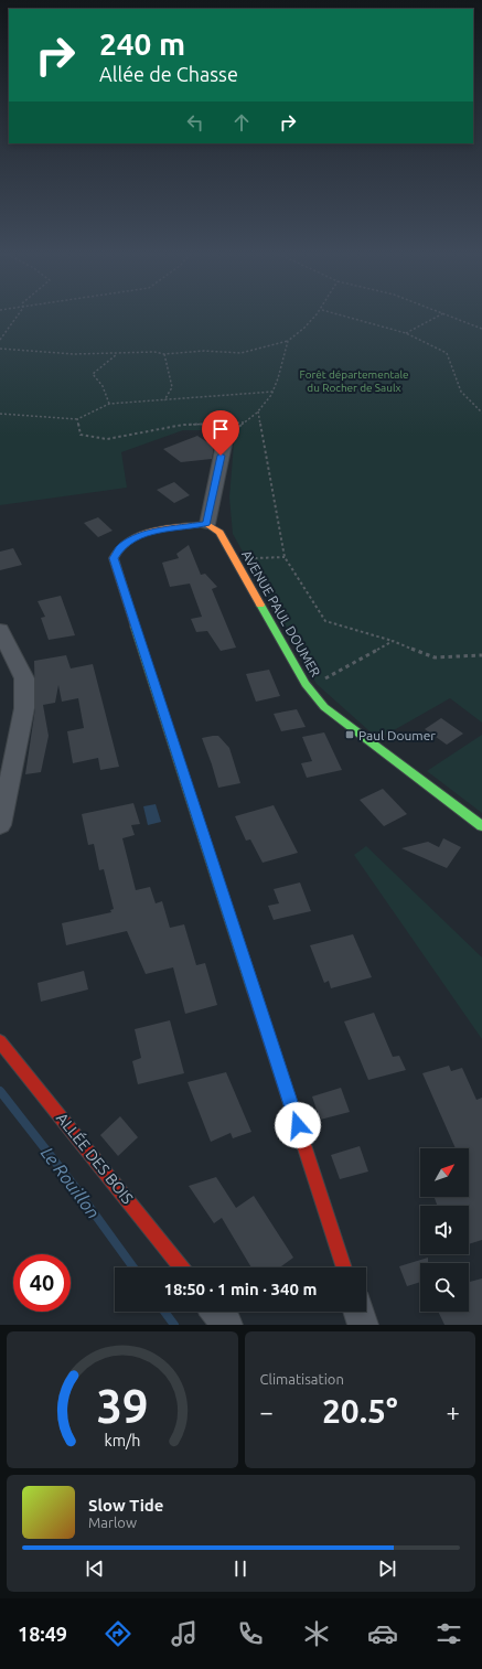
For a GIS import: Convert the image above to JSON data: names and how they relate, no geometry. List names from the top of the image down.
{
  "streets": {
    "street": ["AVENUE PAUL DOUMER", "ALLÉE DES BOIS"]
  },
  "water": ["Le Rouillon"],
  "parks": ["Forêt départementale du Rocher de Saulx"],
  "places": {
    "transit": ["Paul Doumer"]
  },
  "north": "top right",
  "page": {
    "turn": ["240 m", "Allée de Chasse"],
    "limit": "40",
    "trip": "18:50 · 1 min · 340 m",
    "tile": "Climatisation",
    "heat": ["−", "20.5°", "+"],
    "song": ["Slow Tide", "Marlow"],
    "tabs": "18:49",
    "gauge": ["39", "km/h"]
  }
}
